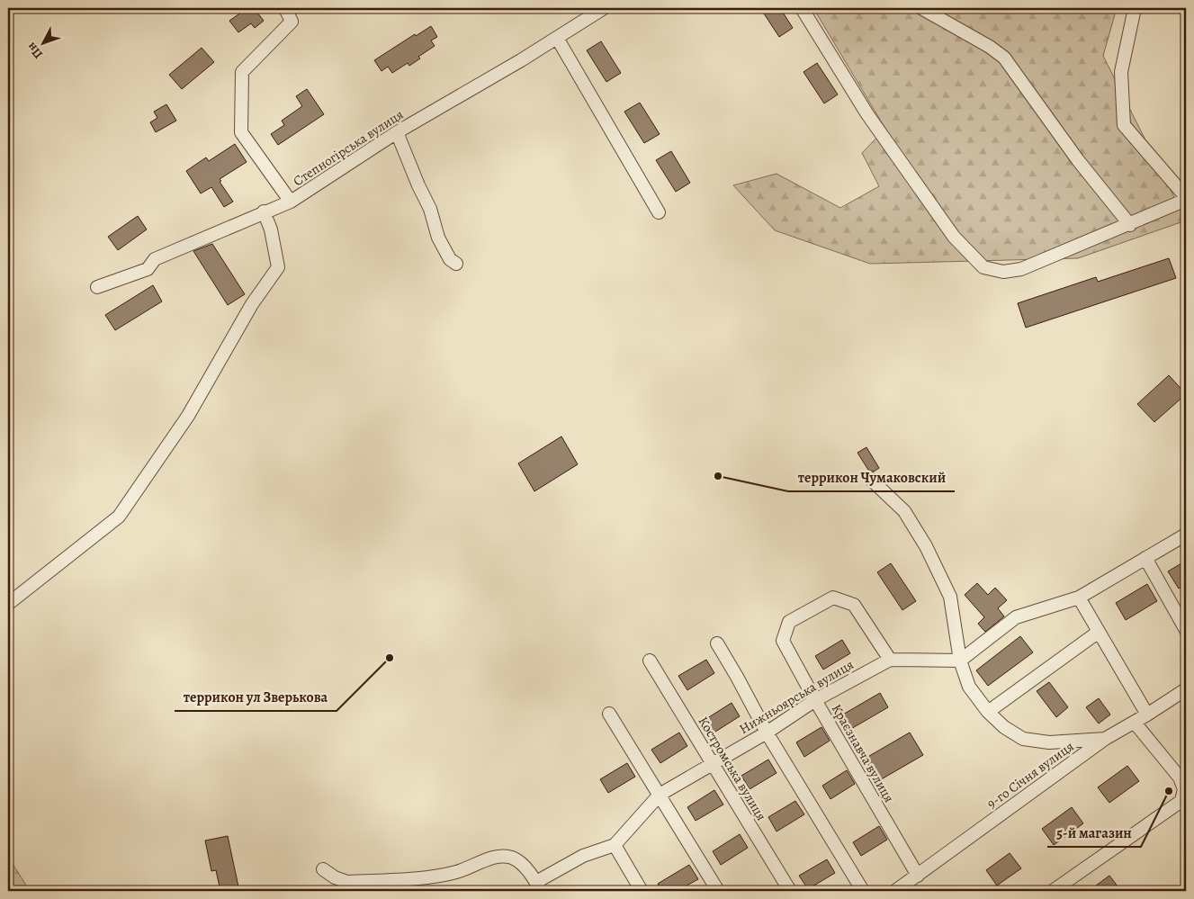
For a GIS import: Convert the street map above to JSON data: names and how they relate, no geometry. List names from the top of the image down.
{
  "streets": {
    "street": [
      "Степногірська вулиця",
      "Нижньоярська вулиця",
      "Краєзнавча вулиця",
      "Костромська вулиця",
      "9-го Січня вулиця"
    ]
  },
  "crossings": [
    ["Нижньоярська вулиця", "Краєзнавча вулиця"],
    ["Нижньоярська вулиця", "Костромська вулиця"],
    ["Краєзнавча вулиця", "9-го Січня вулиця"]
  ],
  "places": ["террикон Чумаковский", "террикон ул Зверькова", "5-й магазин"],
  "north": "bottom left"
}
